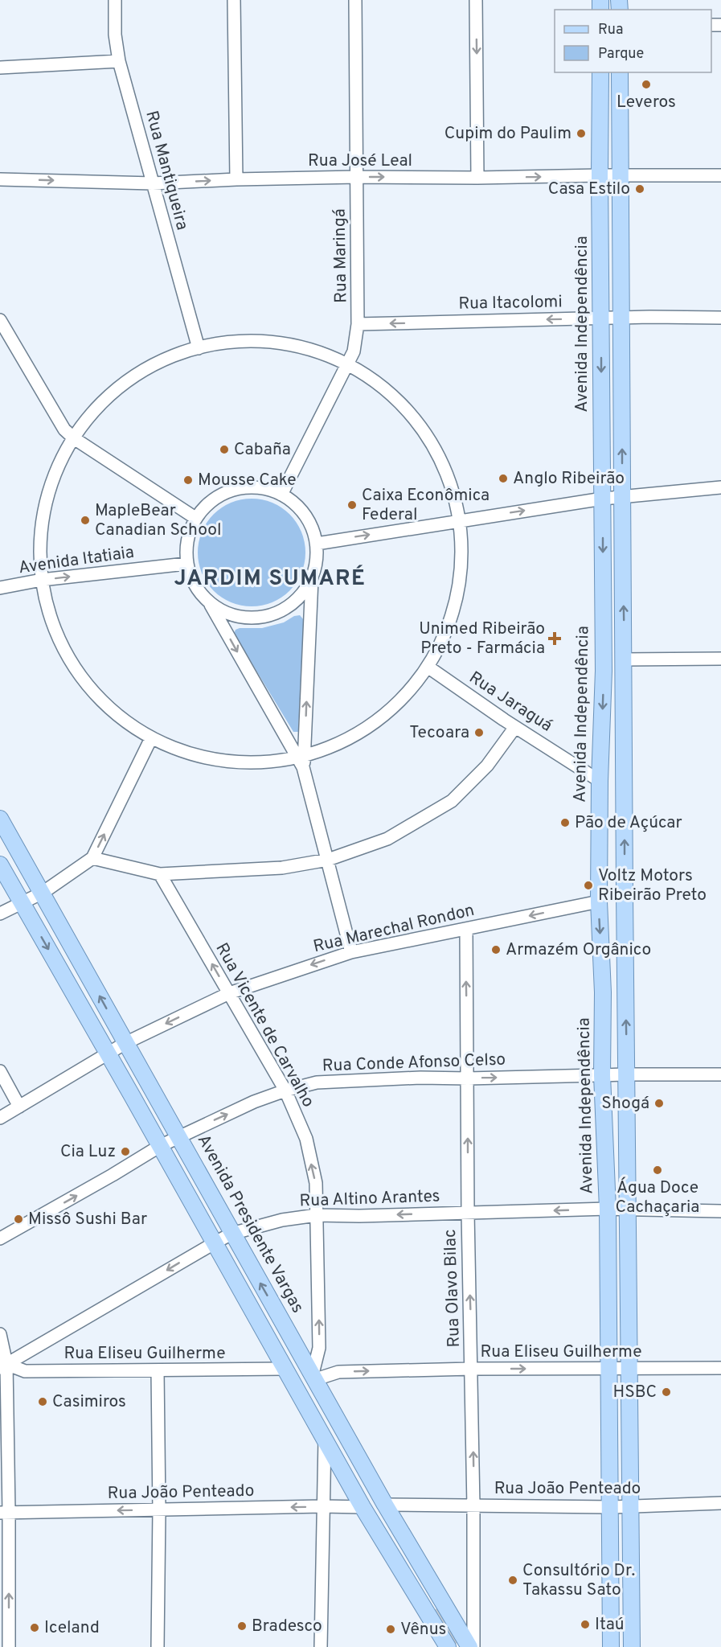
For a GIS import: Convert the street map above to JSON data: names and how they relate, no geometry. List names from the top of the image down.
{
  "streets": {
    "main road": ["Avenida Independência", "Avenida Presidente Vargas"],
    "street": [
      "Rua José Leal",
      "Rua Mantiqueira",
      "Rua Maringá",
      "Rua Itacolomi",
      "Avenida Itatiaia",
      "Rua Jaraguá",
      "Rua Marechal Rondon",
      "Rua Vicente de Carvalho",
      "Rua Conde Afonso Celso",
      "Rua Altino Arantes",
      "Rua Olavo Bilac",
      "Rua Eliseu Guilherme",
      "Rua João Penteado"
    ]
  },
  "crossings": [
    ["Rua José Leal", "Rua Mantiqueira"],
    ["Rua José Leal", "Rua Maringá"],
    ["Rua José Leal", "Avenida Independência"],
    ["Rua Maringá", "Rua Itacolomi"],
    ["Rua Maringá", "Avenida Itatiaia"],
    ["Rua Itacolomi", "Avenida Independência"],
    ["Avenida Independência", "Rua Jaraguá"],
    ["Avenida Independência", "Rua Marechal Rondon"],
    ["Avenida Independência", "Rua Conde Afonso Celso"],
    ["Avenida Independência", "Rua Altino Arantes"],
    ["Avenida Independência", "Rua Eliseu Guilherme"],
    ["Avenida Independência", "Rua João Penteado"],
    ["Rua Marechal Rondon", "Rua Vicente de Carvalho"],
    ["Rua Marechal Rondon", "Avenida Presidente Vargas"],
    ["Rua Marechal Rondon", "Rua Olavo Bilac"],
    ["Rua Vicente de Carvalho", "Rua Conde Afonso Celso"],
    ["Rua Vicente de Carvalho", "Rua Altino Arantes"],
    ["Rua Vicente de Carvalho", "Avenida Presidente Vargas"],
    ["Rua Vicente de Carvalho", "Rua Eliseu Guilherme"],
    ["Rua Conde Afonso Celso", "Avenida Presidente Vargas"],
    ["Rua Conde Afonso Celso", "Rua Olavo Bilac"],
    ["Rua Altino Arantes", "Avenida Presidente Vargas"],
    ["Rua Altino Arantes", "Rua Olavo Bilac"],
    ["Rua Altino Arantes", "Rua Eliseu Guilherme"],
    ["Avenida Presidente Vargas", "Rua Eliseu Guilherme"],
    ["Avenida Presidente Vargas", "Rua João Penteado"],
    ["Rua Olavo Bilac", "Rua Eliseu Guilherme"],
    ["Rua Olavo Bilac", "Rua João Penteado"]
  ],
  "one_way": [
    "Rua José Leal",
    "Rua Itacolomi",
    "Avenida Itatiaia",
    "Rua Marechal Rondon",
    "Rua Vicente de Carvalho",
    "Rua Conde Afonso Celso",
    "Rua Altino Arantes",
    "Rua Olavo Bilac",
    "Rua Eliseu Guilherme",
    "Rua João Penteado"
  ],
  "districts": ["JARDIM SUMARÉ"],
  "places": {
    "other": [
      "Leveros",
      "Cupim do Paulim",
      "Casa Estilo",
      "Cabaña",
      "Anglo Ribeirão",
      "Mousse Cake",
      "Caixa Econômica Federal",
      "MapleBear Canadian School",
      "Tecoara",
      "Pão de Açúcar",
      "Voltz Motors Ribeirão Preto",
      "Armazém Orgânico",
      "Shogá",
      "Cia Luz",
      "Água Doce Cachaçaria",
      "Missô Sushi Bar",
      "HSBC",
      "Casimiros",
      "Consultório Dr. Takassu Sato",
      "Itaú",
      "Bradesco",
      "Iceland",
      "Vênus"
    ],
    "health": ["Unimed Ribeirão Preto - Farmácia"]
  },
  "legend": ["Rua", "Parque"]
}
